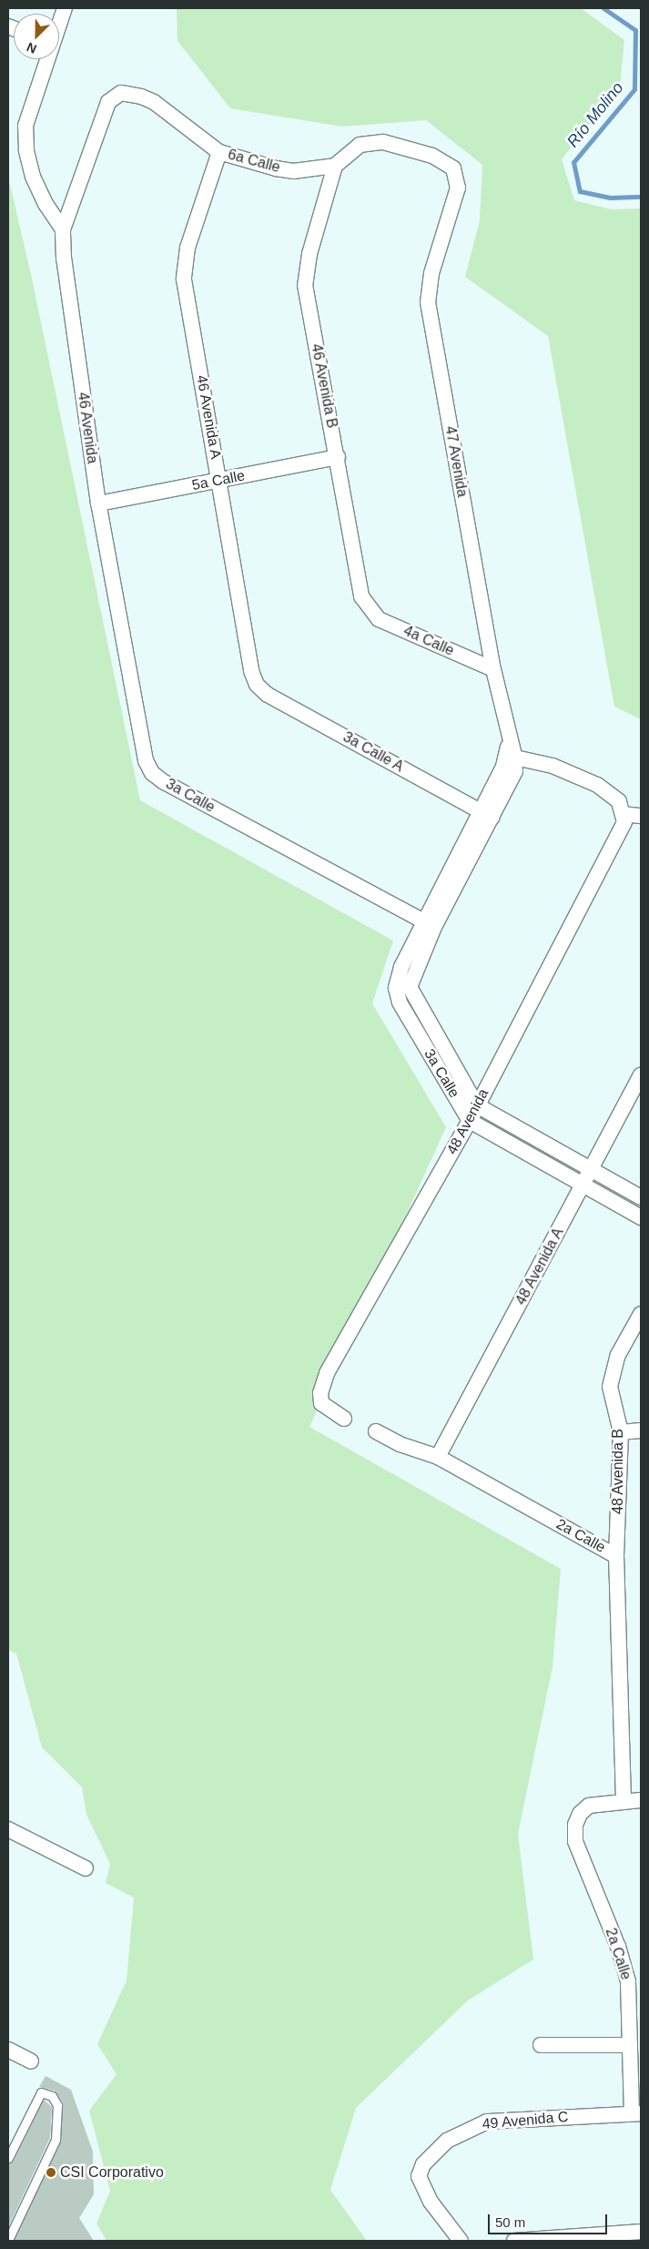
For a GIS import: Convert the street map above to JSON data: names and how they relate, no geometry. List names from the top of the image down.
{
  "streets": {
    "street": [
      "6a Calle",
      "46 Avenida B",
      "46 Avenida A",
      "46 Avenida",
      "47 Avenida",
      "5a Calle",
      "4a Calle",
      "3a Calle A",
      "3a Calle",
      "48 Avenida",
      "48 Avenida A",
      "48 Avenida B",
      "2a Calle",
      "49 Avenida C"
    ]
  },
  "crossings": [
    ["6a Calle", "46 Avenida B"],
    ["6a Calle", "46 Avenida A"],
    ["6a Calle", "46 Avenida"],
    ["6a Calle", "47 Avenida"],
    ["46 Avenida B", "47 Avenida"],
    ["46 Avenida B", "5a Calle"],
    ["46 Avenida B", "4a Calle"],
    ["46 Avenida A", "5a Calle"],
    ["46 Avenida A", "3a Calle A"],
    ["46 Avenida", "5a Calle"],
    ["46 Avenida", "3a Calle"],
    ["47 Avenida", "4a Calle"],
    ["47 Avenida", "3a Calle"],
    ["3a Calle A", "3a Calle"],
    ["3a Calle", "48 Avenida"],
    ["3a Calle", "48 Avenida A"],
    ["48 Avenida A", "2a Calle"],
    ["48 Avenida B", "2a Calle"],
    ["2a Calle", "49 Avenida C"]
  ],
  "water": ["Río Molino"],
  "places": ["CSI Corporativo"],
  "scale_bar": "50 m",
  "north": "bottom left"
}
